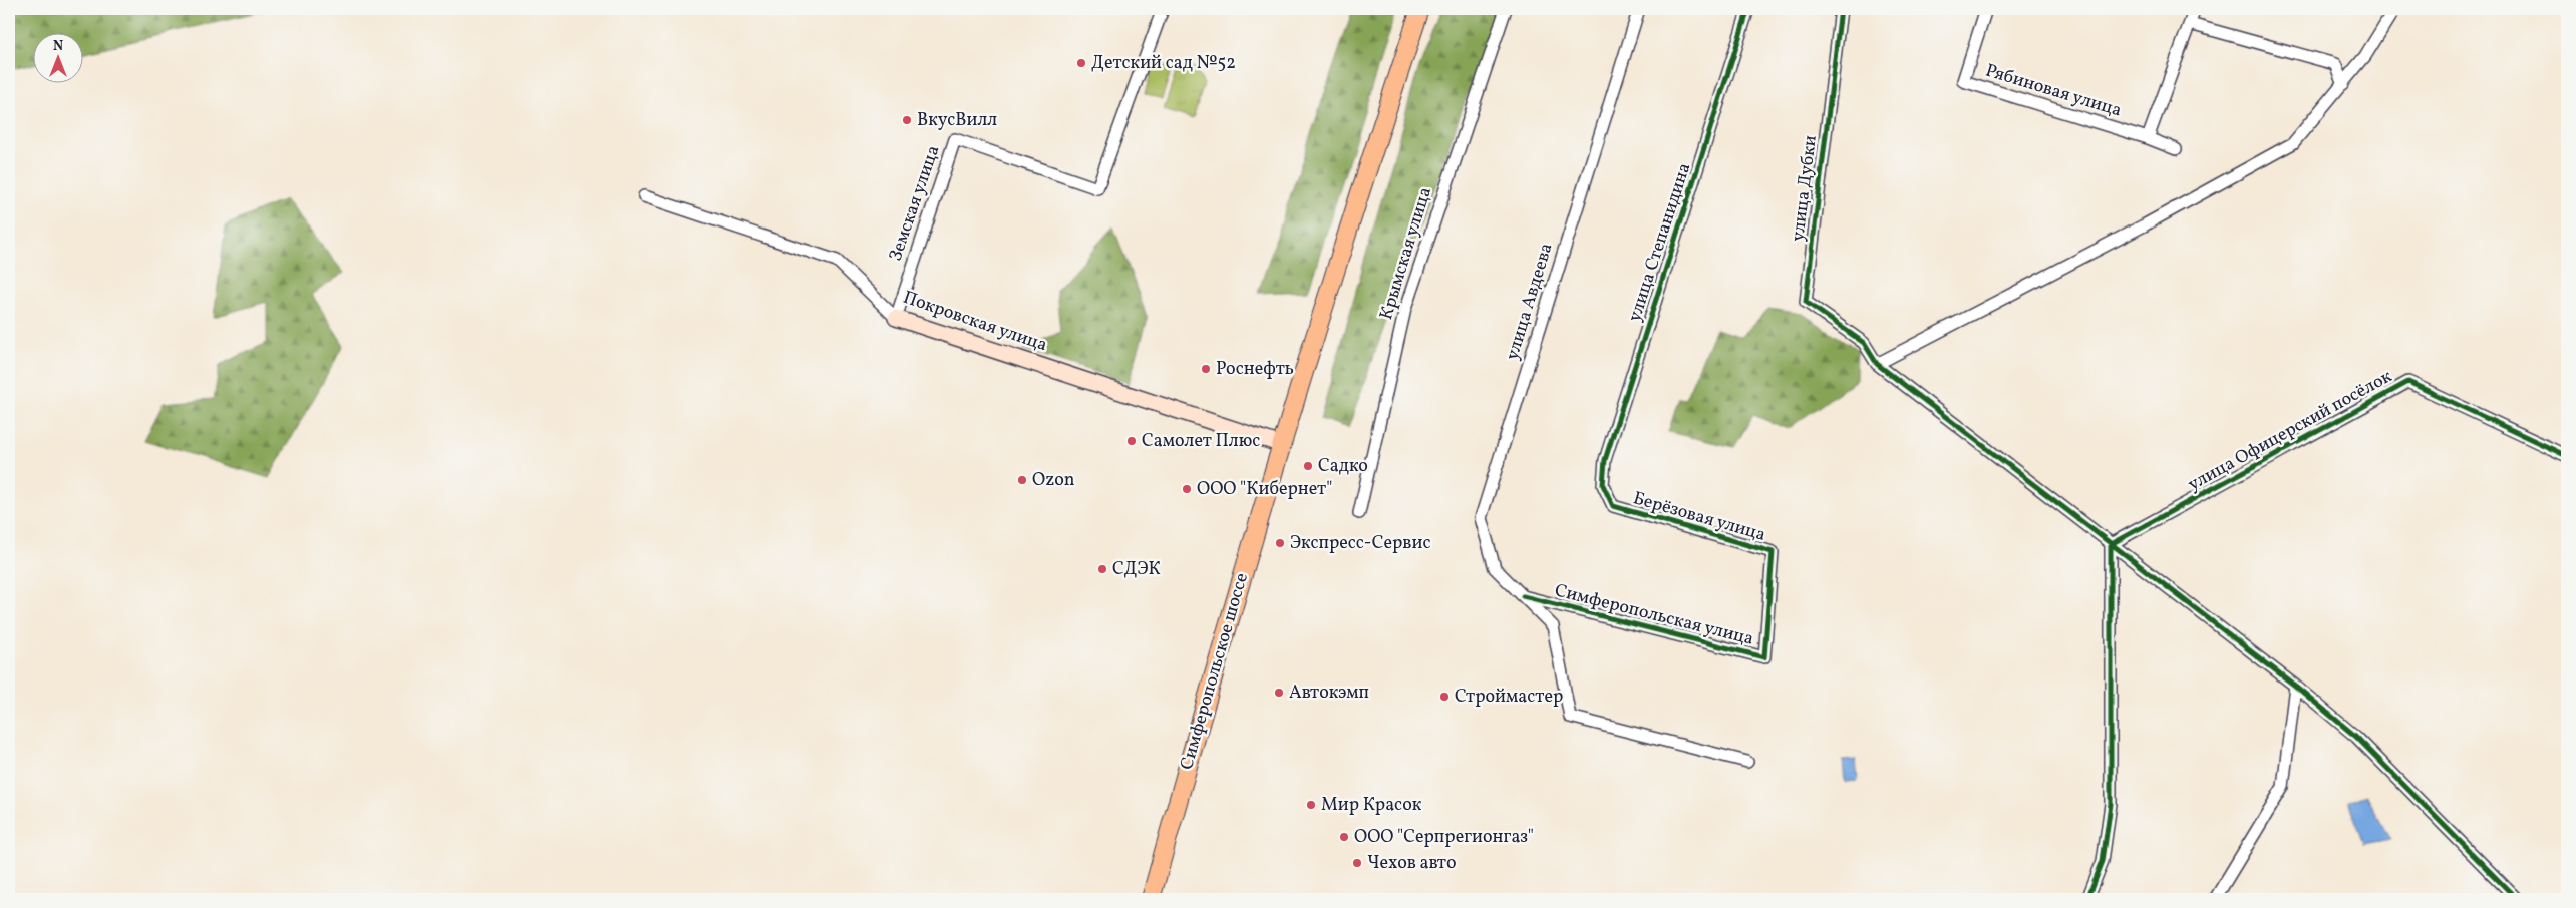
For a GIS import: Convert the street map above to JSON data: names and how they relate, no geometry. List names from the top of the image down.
{
  "streets": {
    "main road": ["Симферопольское шоссе"],
    "street": [
      "Рябиновая улица",
      "улица Дубки",
      "Земская улица",
      "улица Степанидина",
      "Крымская улица",
      "улица Авдеева",
      "Покровская улица",
      "улица Офицерский посёлок",
      "Берёзовая улица",
      "Симферопольская улица"
    ]
  },
  "crossings": [
    ["Земская улица", "Покровская улица"],
    ["улица Степанидина", "Берёзовая улица"],
    ["улица Авдеева", "Симферопольская улица"],
    ["Покровская улица", "Симферопольское шоссе"],
    ["Берёзовая улица", "Симферопольская улица"]
  ],
  "places": [
    "Детский сад №52",
    "ВкусВилл",
    "Роснефть",
    "Самолет Плюс",
    "Садко",
    "Ozon",
    "ООО \"Кибернет\"",
    "Экспресс-Сервис",
    "СДЭК",
    "Автокэмп",
    "Строймастер",
    "Мир Красок",
    "ООО \"Серпрегионгаз\"",
    "Чехов авто"
  ],
  "north": "top"
}
